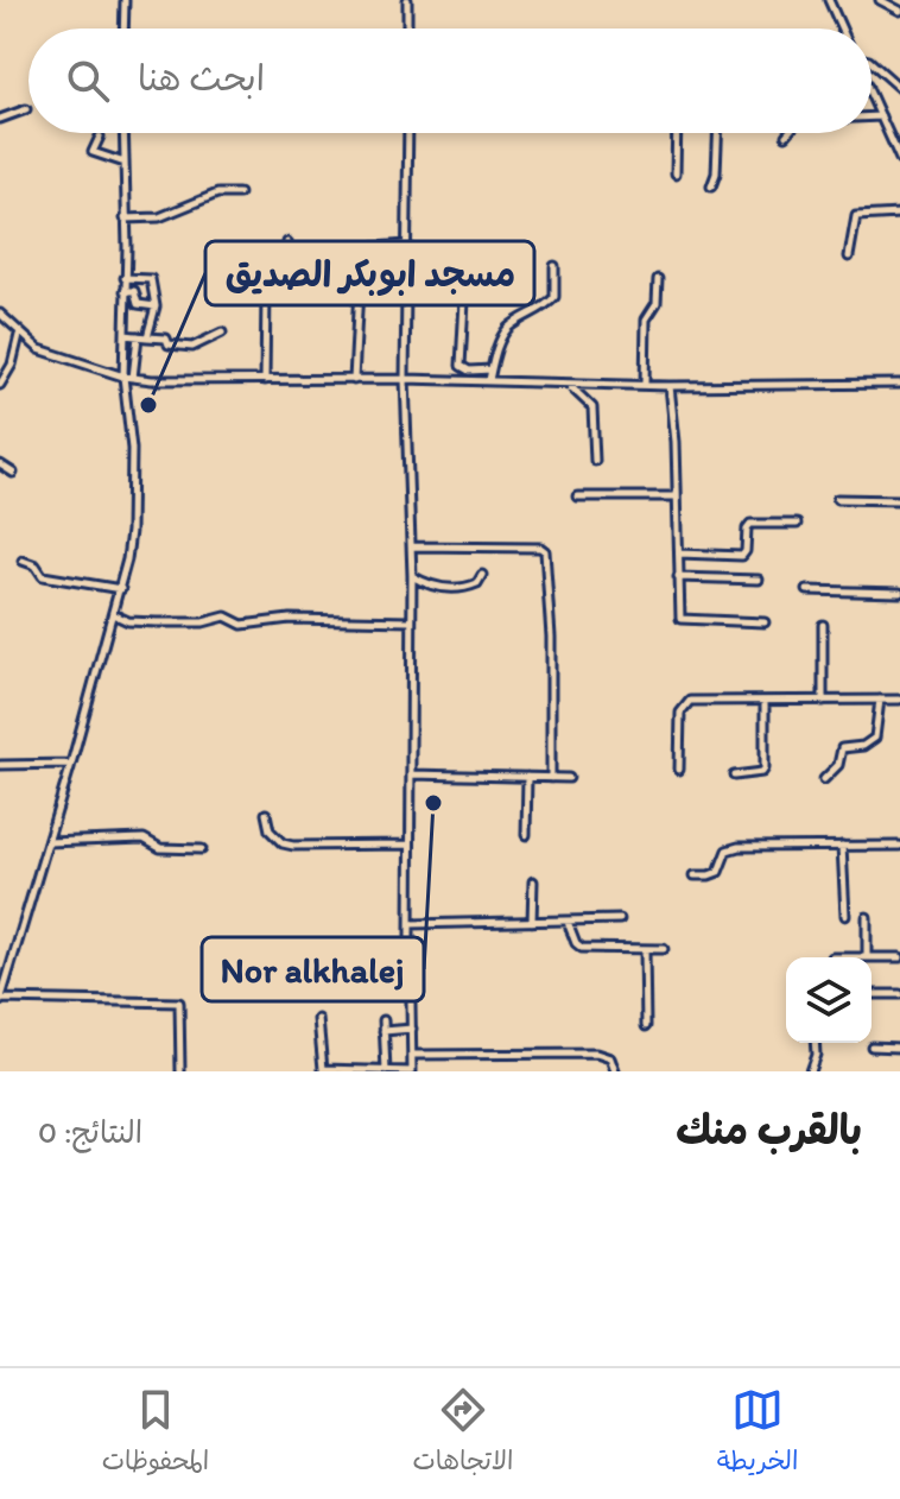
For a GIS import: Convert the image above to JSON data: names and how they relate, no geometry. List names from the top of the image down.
{
  "places": ["مسجد ابوبكر الصديق", "Nor alkhalej"],
  "page": {
    "search": "ابحث هنا",
    "heading": ["بالقرب منك", "النتائج: 0"],
    "nav": ["الخريطة", "الاتجاهات", "المحفوظات"]
  }
}
